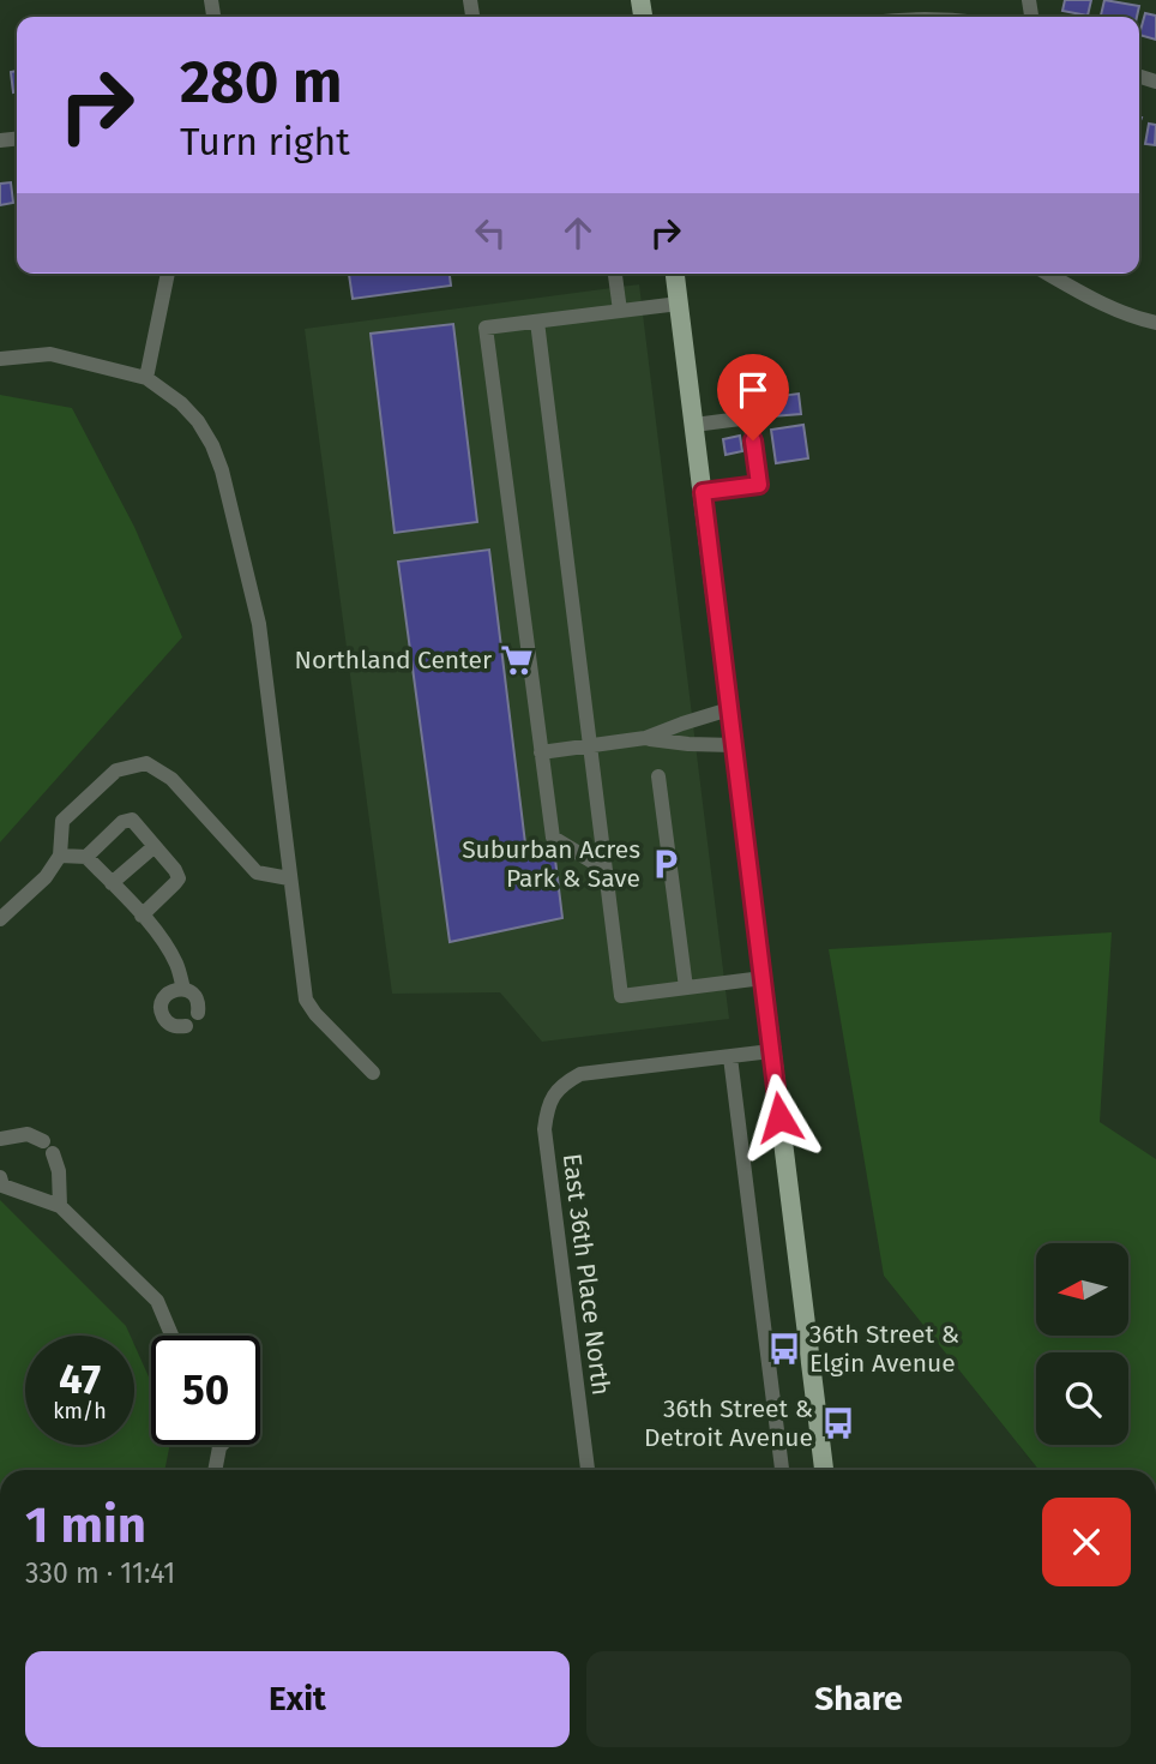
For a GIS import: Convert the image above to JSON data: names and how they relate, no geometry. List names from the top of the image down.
{
  "streets": {
    "street": ["East 36th Place North"]
  },
  "places": {
    "supermarket": ["Northland Center"],
    "parking": ["Suburban Acres Park & Save"],
    "bus stop": ["36th Street & Elgin Avenue", "36th Street & Detroit Avenue"]
  },
  "north": "left",
  "page": {
    "turn": ["280 m", "Turn right"],
    "speed": "47 km/h",
    "limit": "50",
    "heading": ["1 min", "330 m · 11:41"],
    "buttons": ["Exit", "Share"]
  }
}
